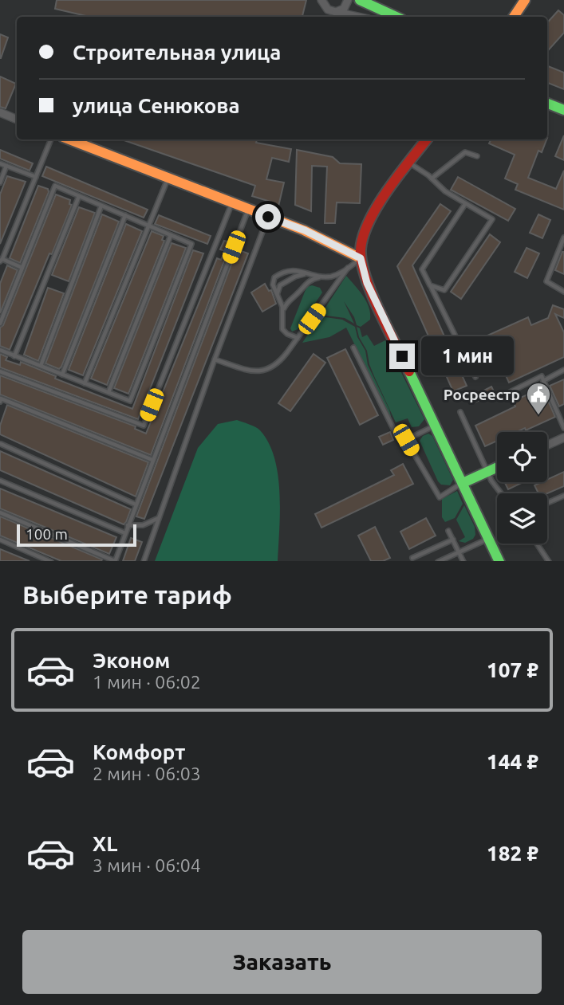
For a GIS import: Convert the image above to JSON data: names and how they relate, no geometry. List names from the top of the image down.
{
  "places": {
    "public building": ["Росреестр"]
  },
  "scale_bar": "100 m",
  "page": {
    "banner": ["Строительная улица", "улица Сенюкова"],
    "bubble": "1 мин",
    "scale": "100 m",
    "heading": "Выберите тариф",
    "list": [
      {
        "name": "Эконом",
        "note": "1 мин · 06:02",
        "value": "107 ₽"
      },
      {
        "name": "Комфорт",
        "note": "2 мин · 06:03",
        "value": "144 ₽"
      },
      {
        "name": "XL",
        "note": "3 мин · 06:04",
        "value": "182 ₽"
      }
    ],
    "buttons": "Заказать"
  }
}
